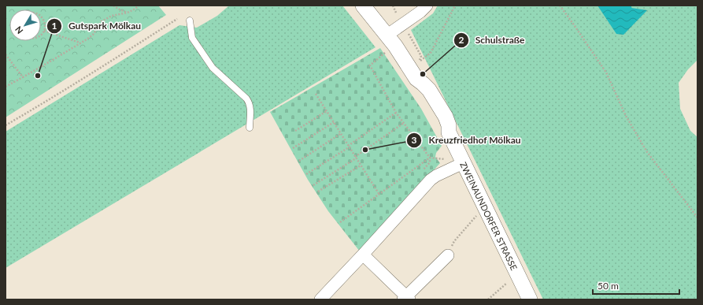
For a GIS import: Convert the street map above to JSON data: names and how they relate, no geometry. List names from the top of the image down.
{
  "streets": {
    "street": ["ZWEINAUNDORFER STRASSE"]
  },
  "places": ["Schulstraße", "Gutspark Mölkau", "Kreuzfriedhof Mölkau"],
  "scale_bar": "50 m",
  "north": "bottom left"
}
